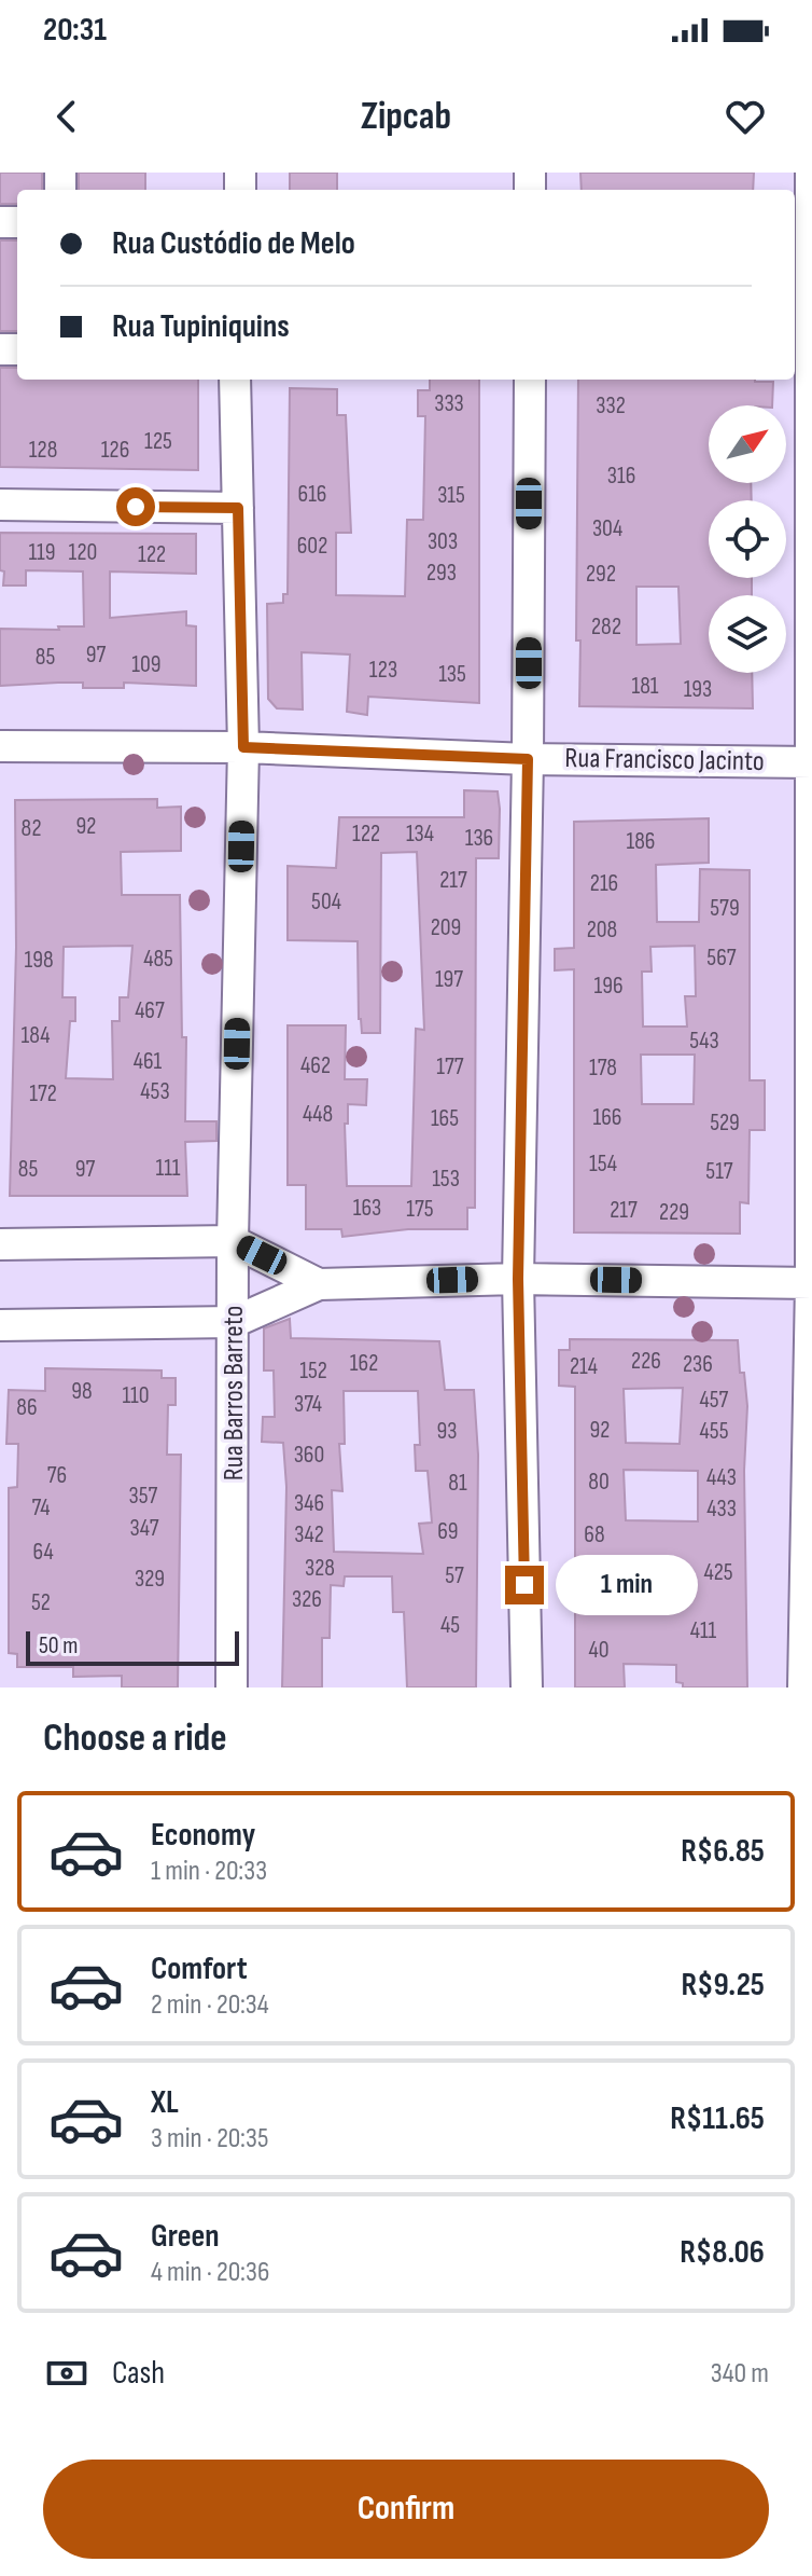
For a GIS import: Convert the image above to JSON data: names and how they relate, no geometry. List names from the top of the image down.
{
  "streets": {
    "street": ["Rua Francisco Jacinto", "Rua Barros Barreto"]
  },
  "crossings": [
    ["Rua Francisco Jacinto", "Rua Barros Barreto"]
  ],
  "house_numbers": [
    "333",
    "332",
    "125",
    "128",
    "126",
    "316",
    "616",
    "315",
    "304",
    "303",
    "602",
    "119",
    "120",
    "122",
    "293",
    "292",
    "282",
    "97",
    "85",
    "109",
    "123",
    "135",
    "181",
    "193",
    "92",
    "82",
    "122",
    "134",
    "136",
    "186",
    "217",
    "216",
    "504",
    "579",
    "209",
    "208",
    "567",
    "485",
    "198",
    "197",
    "196",
    "467",
    "184",
    "543",
    "461",
    "462",
    "177",
    "178",
    "453",
    "172",
    "448",
    "166",
    "165",
    "529",
    "154",
    "111",
    "85",
    "97",
    "517",
    "153",
    "163",
    "175",
    "217",
    "229",
    "226",
    "162",
    "236",
    "214",
    "152",
    "98",
    "110",
    "457",
    "374",
    "86",
    "92",
    "93",
    "455",
    "360",
    "76",
    "443",
    "80",
    "81",
    "357",
    "346",
    "74",
    "433",
    "347",
    "69",
    "342",
    "68",
    "64",
    "328",
    "425",
    "57",
    "329",
    "326",
    "52",
    "45",
    "411",
    "40"
  ],
  "scale_bar": "50 m",
  "north": "top right",
  "page": {
    "status": "20:31",
    "header": "Zipcab",
    "banner": ["Rua Custódio de Melo", "Rua Tupiniquins"],
    "bubble": "1 min",
    "scale": "50 m",
    "heading": "Choose a ride",
    "list": [
      {
        "name": "Economy",
        "note": "1 min · 20:33",
        "value": "R$6.85"
      },
      {
        "name": "Comfort",
        "note": "2 min · 20:34",
        "value": "R$9.25"
      },
      {
        "name": "XL",
        "note": "3 min · 20:35",
        "value": "R$11.65"
      },
      {
        "name": "Green",
        "note": "4 min · 20:36",
        "value": "R$8.06"
      }
    ],
    "pay": ["Cash", "340 m"],
    "buttons": "Confirm"
  }
}
